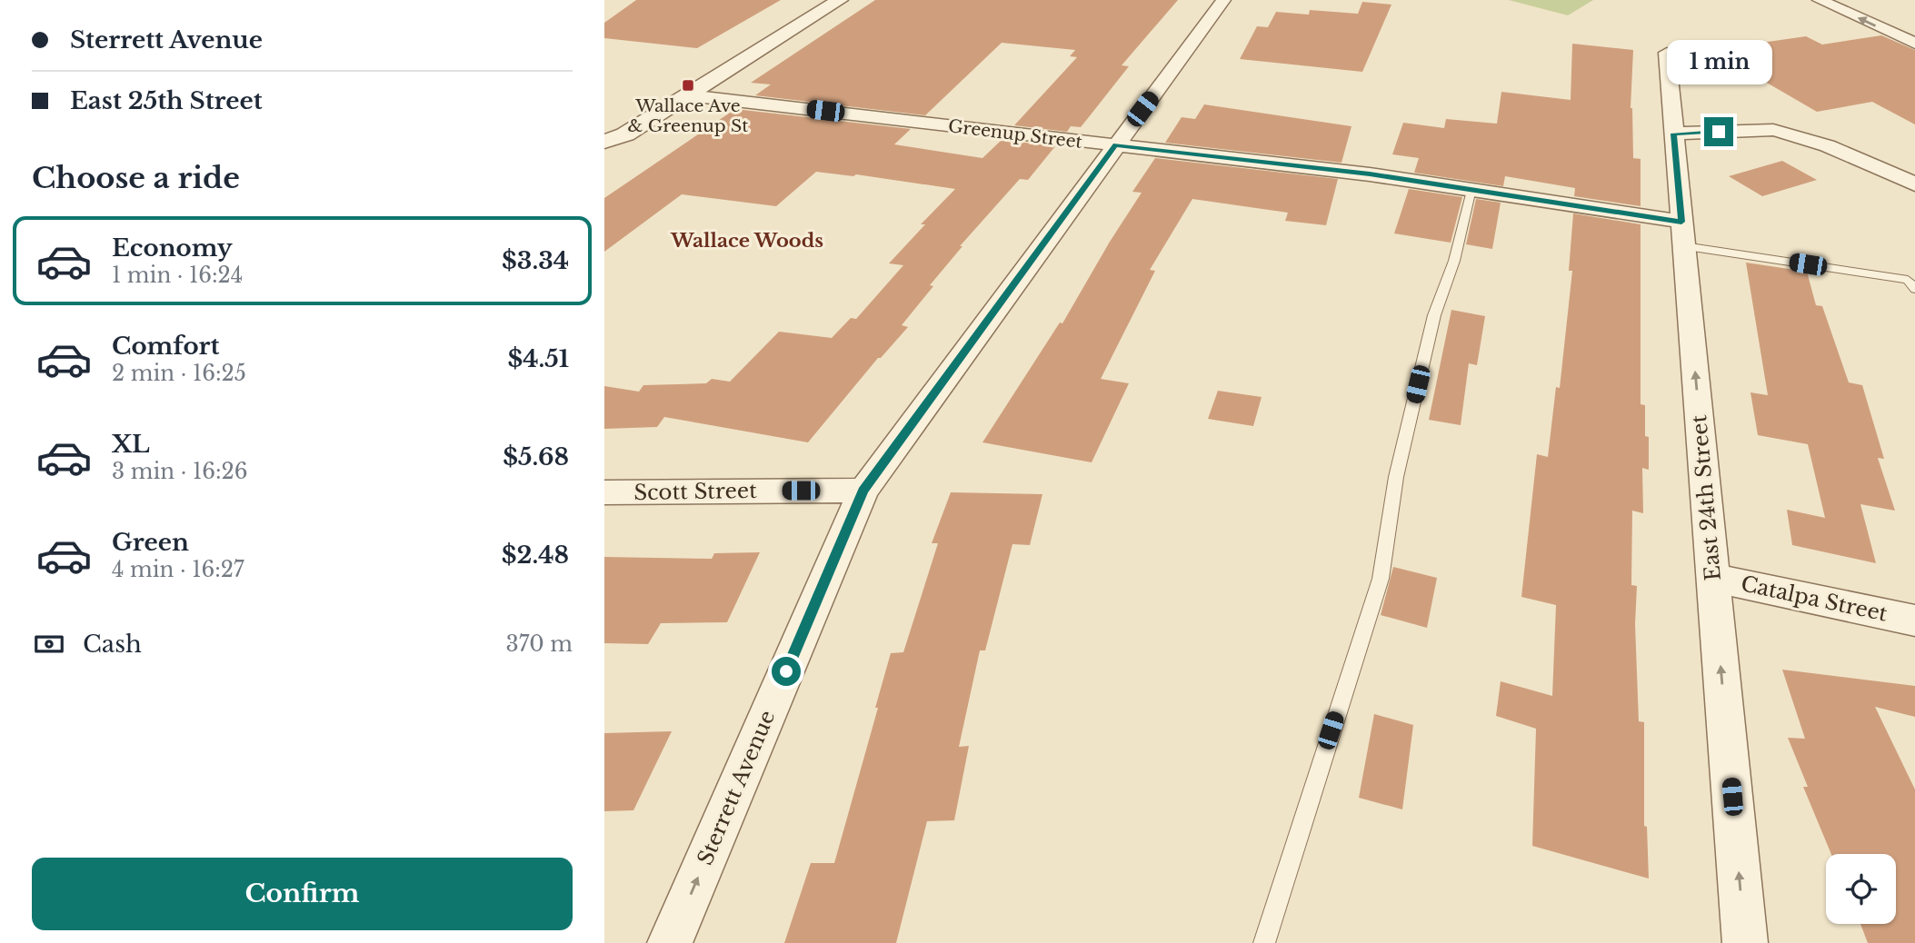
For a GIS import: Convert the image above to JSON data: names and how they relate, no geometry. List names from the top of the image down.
{
  "streets": {
    "street": [
      "Greenup Street",
      "Scott Street",
      "East 24th Street",
      "Catalpa Street",
      "Sterrett Avenue"
    ]
  },
  "crossings": [
    ["Greenup Street", "East 24th Street"],
    ["Greenup Street", "Sterrett Avenue"],
    ["Scott Street", "Sterrett Avenue"],
    ["East 24th Street", "Catalpa Street"]
  ],
  "one_way": ["East 24th Street", "Sterrett Avenue"],
  "districts": ["Wallace Woods"],
  "places": {
    "transit": ["Wallace Ave & Greenup St"]
  },
  "page": {
    "banner": ["Sterrett Avenue", "East 25th Street"],
    "bubble": "1 min",
    "heading": "Choose a ride",
    "list": [
      {
        "name": "Economy",
        "note": "1 min · 16:24",
        "value": "$3.34"
      },
      {
        "name": "Comfort",
        "note": "2 min · 16:25",
        "value": "$4.51"
      },
      {
        "name": "XL",
        "note": "3 min · 16:26",
        "value": "$5.68"
      },
      {
        "name": "Green",
        "note": "4 min · 16:27",
        "value": "$2.48"
      }
    ],
    "pay": ["Cash", "370 m"],
    "buttons": "Confirm"
  }
}
